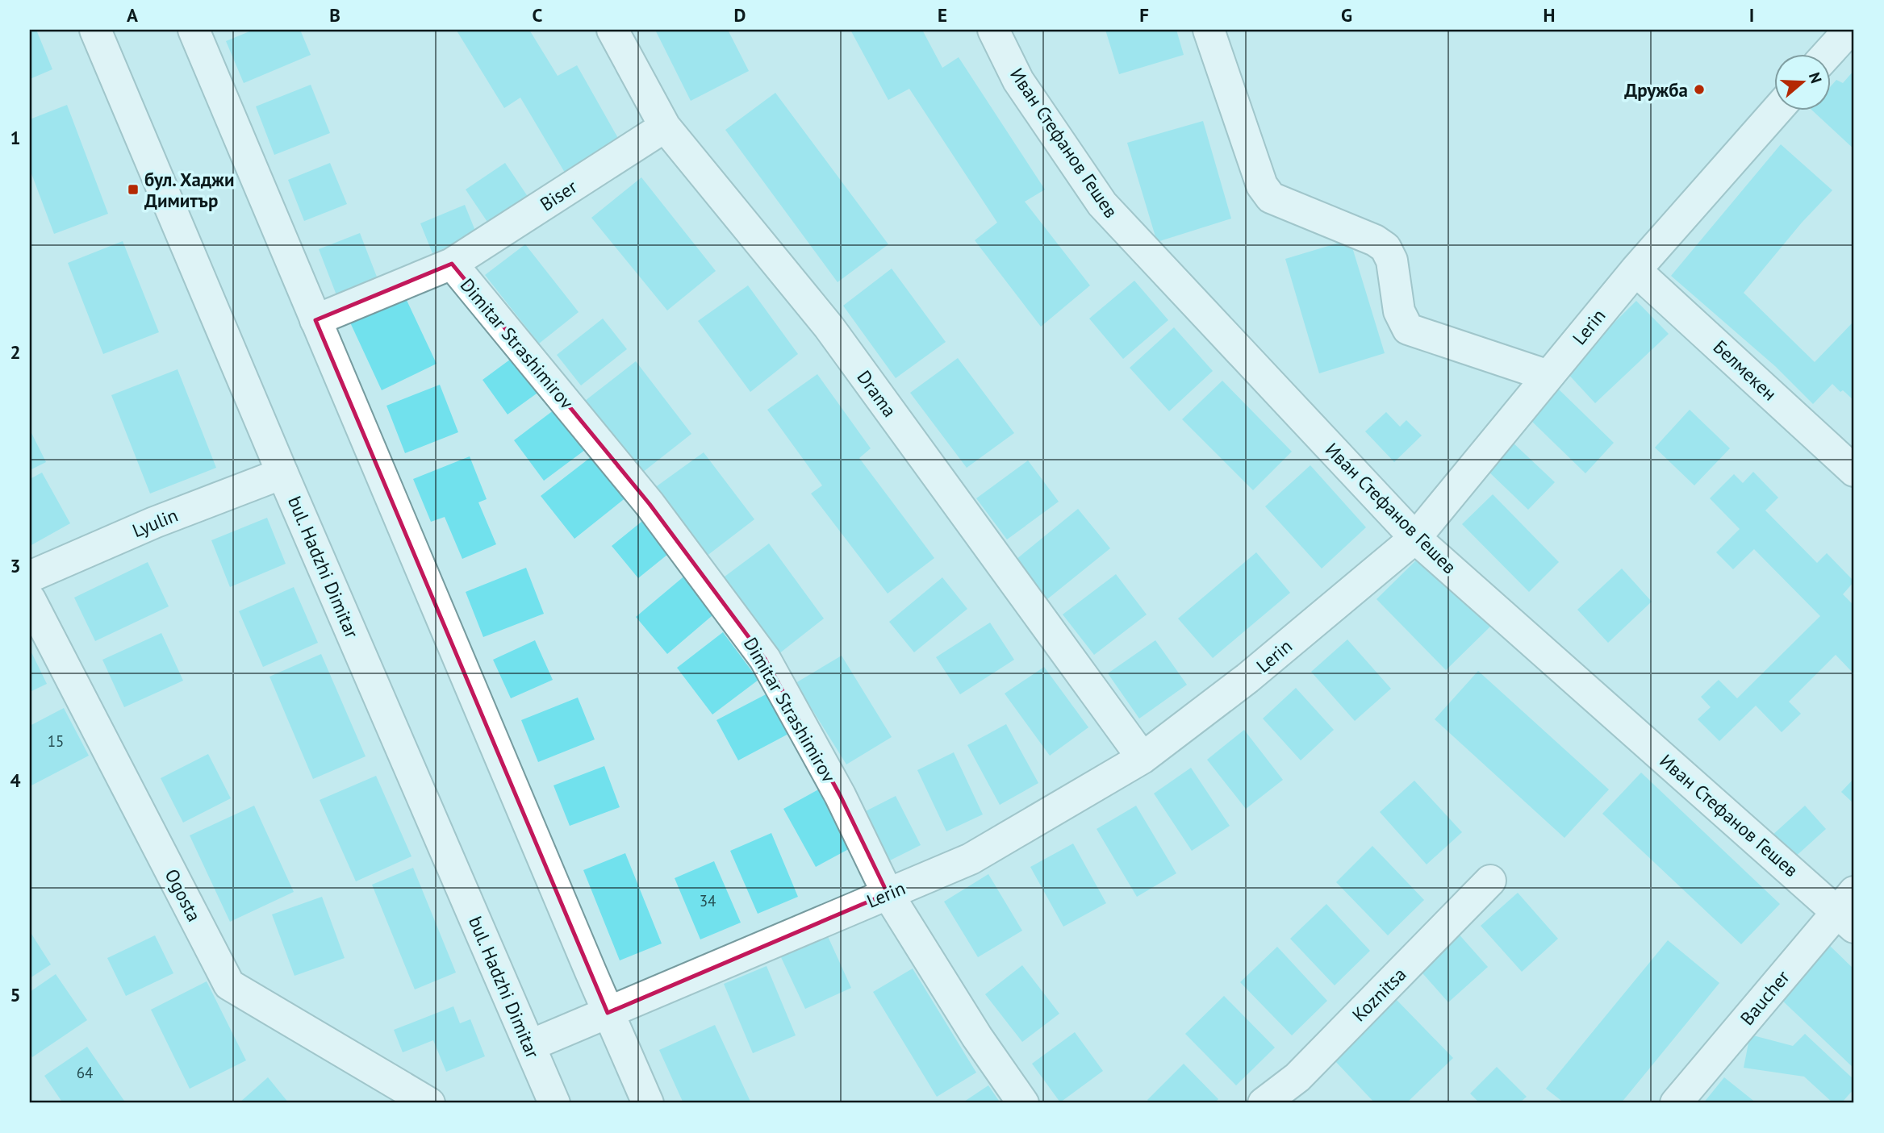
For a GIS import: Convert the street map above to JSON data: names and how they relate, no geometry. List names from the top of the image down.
{
  "streets": {
    "street": [
      "Иван Стефанов Гешев",
      "Biser",
      "Lerin",
      "Dimitar Strashimirov",
      "Белмекен",
      "Drama",
      "Lyulin",
      "bul. Hadzhi Dimitar",
      "Ogosta",
      "Koznitsa",
      "Baucher"
    ]
  },
  "crossings": [
    ["Иван Стефанов Гешев", "Lerin"],
    ["Иван Стефанов Гешев", "Baucher"],
    ["Biser", "Dimitar Strashimirov"],
    ["Biser", "Drama"],
    ["Lerin", "Dimitar Strashimirov"],
    ["Lerin", "Белмекен"],
    ["Lerin", "Drama"],
    ["Lerin", "bul. Hadzhi Dimitar"],
    ["Lyulin", "bul. Hadzhi Dimitar"]
  ],
  "places": {
    "other": ["Дружба"],
    "transit": ["бул. Хаджи Димитър"]
  },
  "house_numbers": ["15", "34", "64"],
  "north": "right",
  "grid": {
    "columns": [
      "A",
      "B",
      "C",
      "D",
      "E",
      "F",
      "G",
      "H",
      "I"
    ],
    "rows": [
      "1",
      "2",
      "3",
      "4",
      "5"
    ]
  }
}
